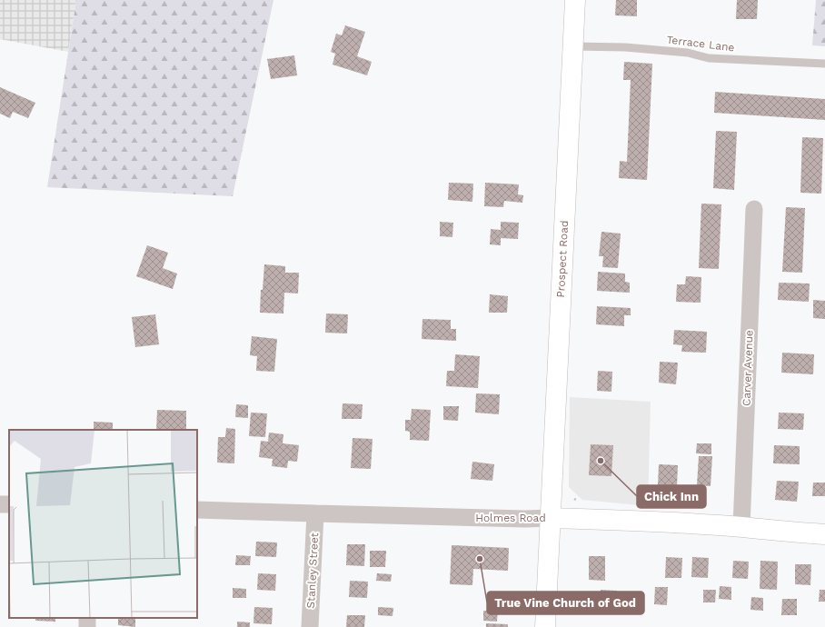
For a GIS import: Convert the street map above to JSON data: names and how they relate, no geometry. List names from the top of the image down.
{
  "streets": {
    "main road": ["Prospect Road", "Holmes Road"],
    "street": ["Carver Avenue", "Stanley Street"],
    "lane": ["Terrace Lane"]
  },
  "crossings": [
    ["Terrace Lane", "Prospect Road"],
    ["Prospect Road", "Holmes Road"],
    ["Carver Avenue", "Holmes Road"],
    ["Holmes Road", "Stanley Street"]
  ],
  "places": ["Chick Inn", "True Vine Church of God"]
}
